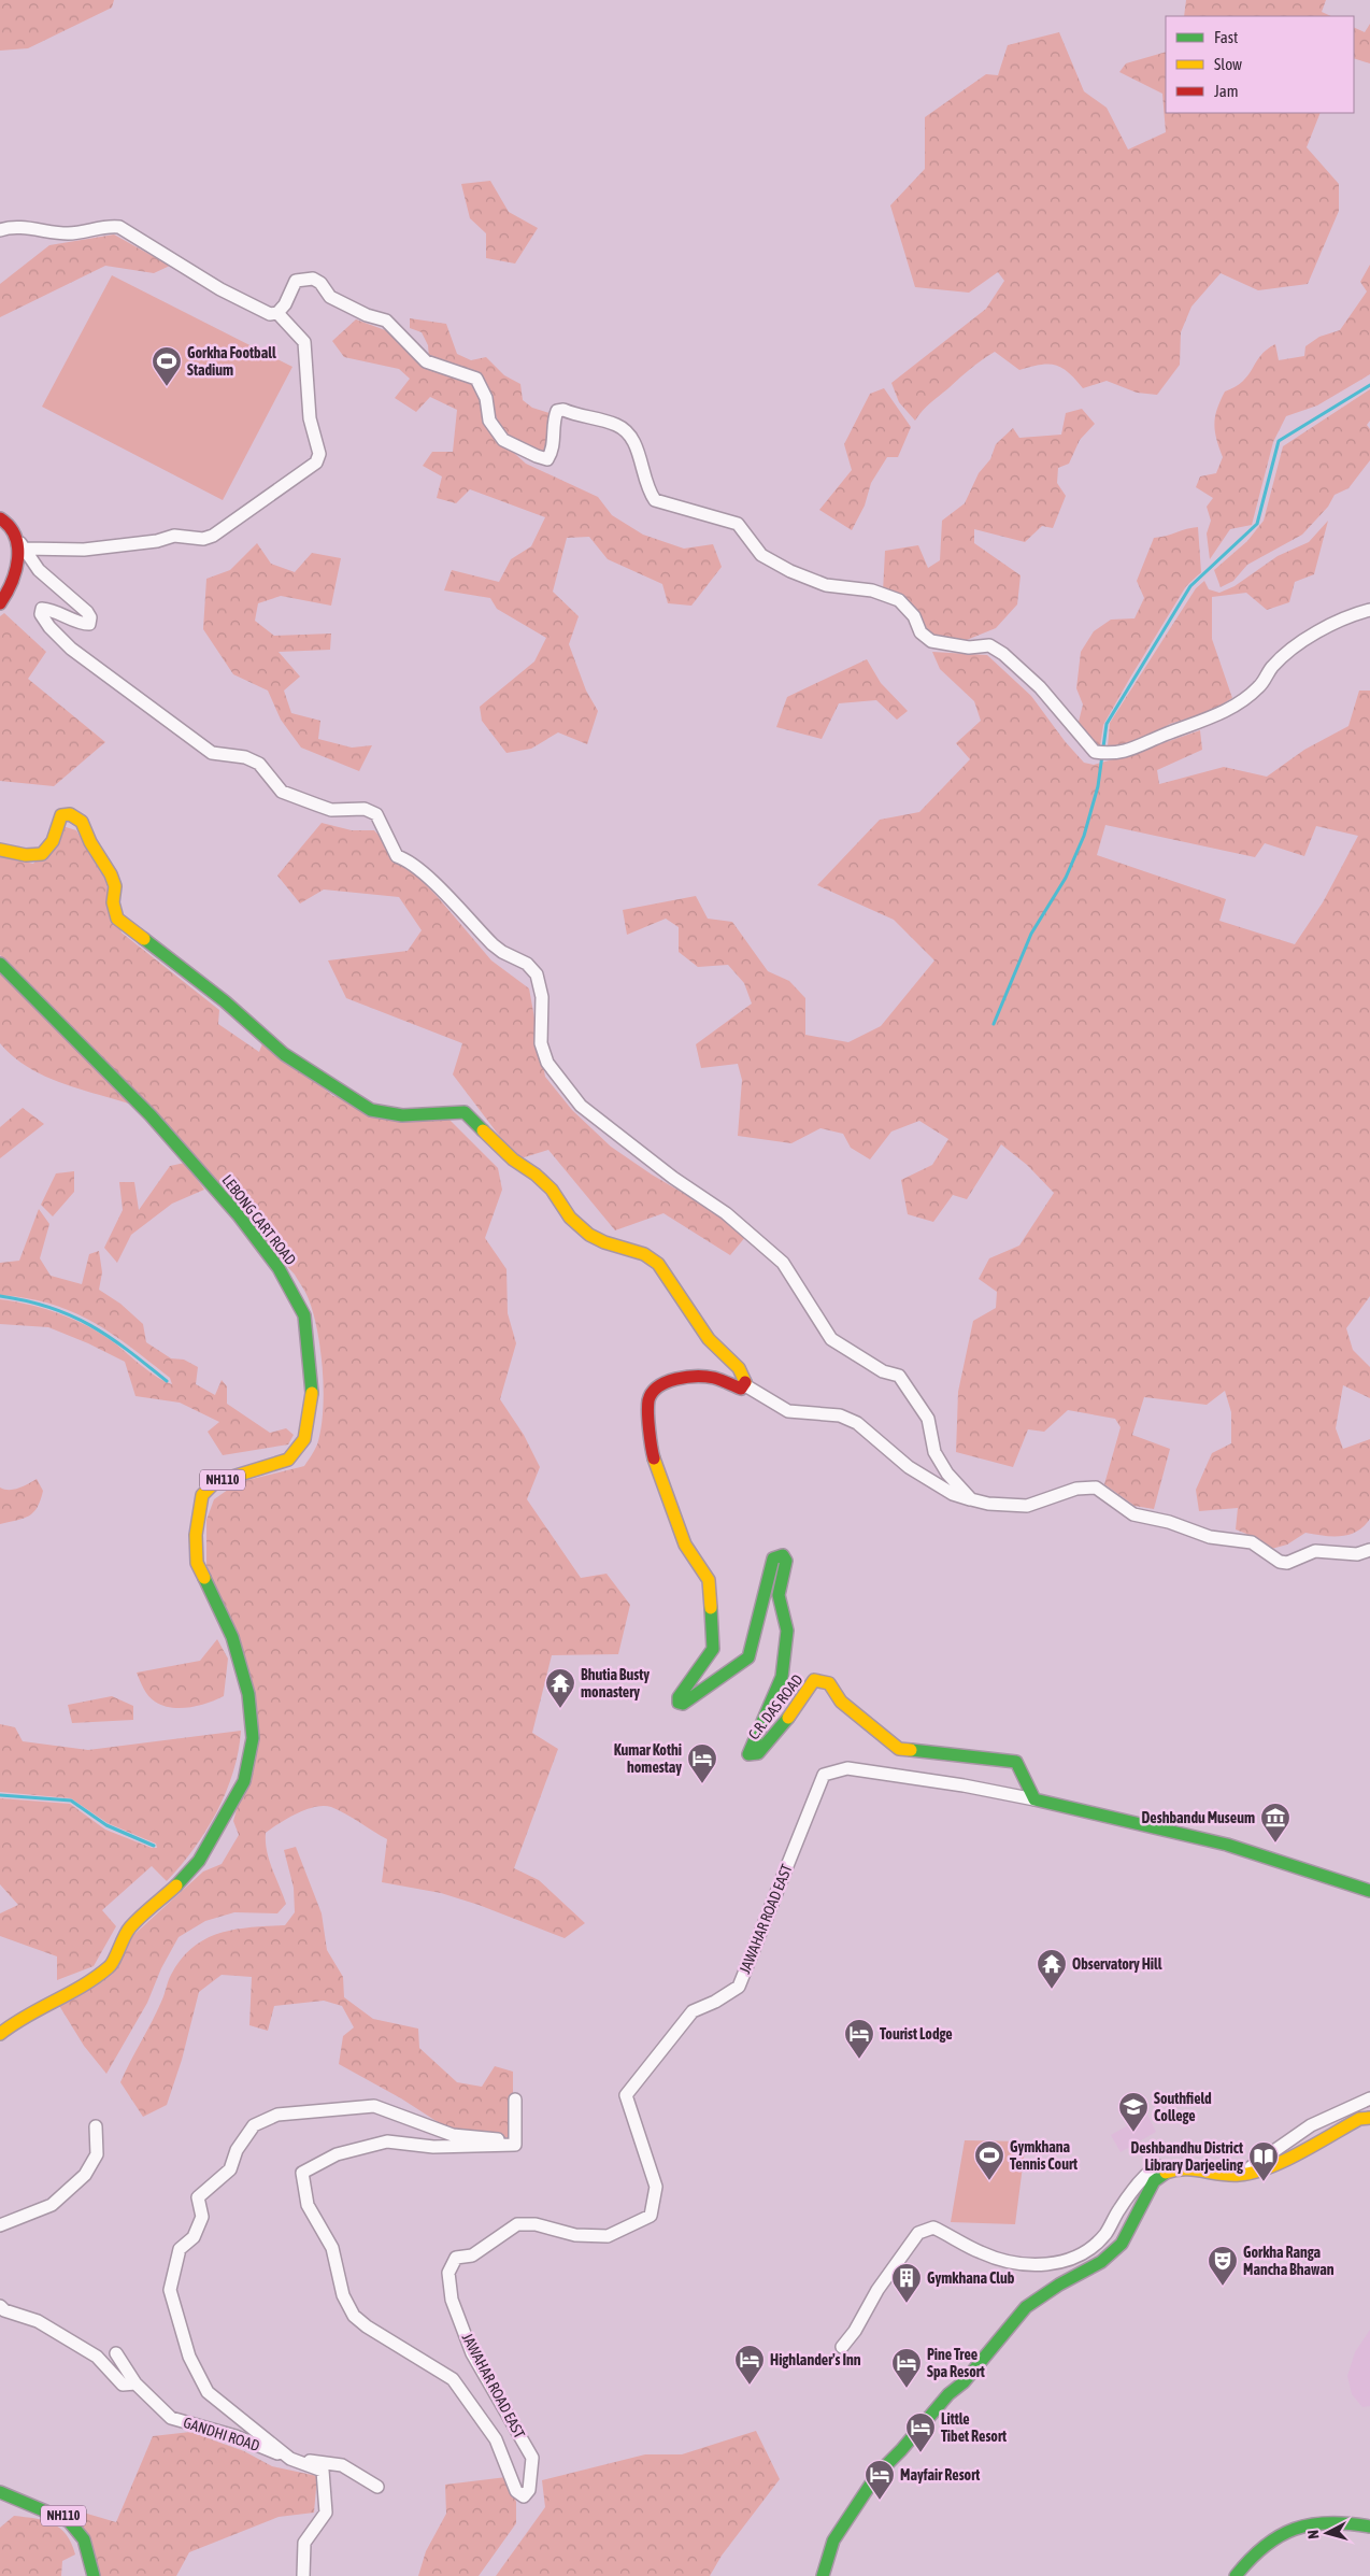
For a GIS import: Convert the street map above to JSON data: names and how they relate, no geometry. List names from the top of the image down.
{
  "streets": {
    "main road": ["LEBONG CART ROAD", "NH110", "C.R. DAS ROAD"],
    "street": ["JAWAHAR ROAD EAST", "GANDHI ROAD"]
  },
  "crossings": [
    ["C.R. DAS ROAD", "JAWAHAR ROAD EAST"]
  ],
  "places": {
    "sports": ["Gorkha Football Stadium", "Gymkhana Tennis Court"],
    "temple": ["Bhutia Busty monastery", "Observatory Hill"],
    "hotel": [
      "Kumar Kothi homestay",
      "Tourist Lodge",
      "Highlander's Inn",
      "Pine Tree Spa Resort",
      "Little Tibet Resort",
      "Mayfair Resort"
    ],
    "museum": ["Deshbandu Museum"],
    "school or university": ["Southfield College"],
    "library": ["Deshbandhu District Library Darjeeling"],
    "theatre": ["Gorkha Ranga Mancha Bhawan"],
    "building": ["Gymkhana Club"]
  },
  "legend": ["Fast", "Slow", "Jam"],
  "north": "left"
}
